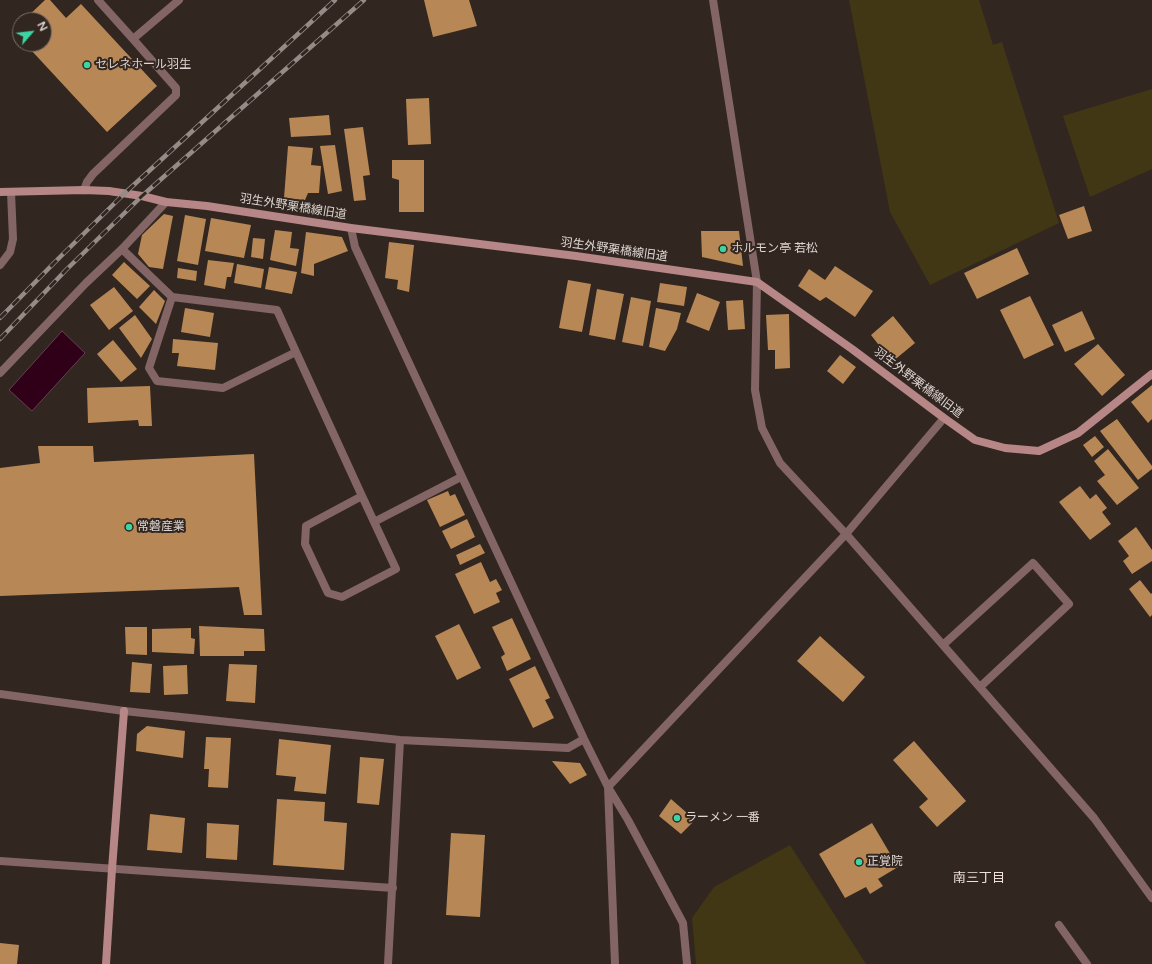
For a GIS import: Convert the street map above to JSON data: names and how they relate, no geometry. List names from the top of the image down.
{
  "streets": {
    "street": ["羽生外野栗橋線旧道"]
  },
  "districts": ["南三丁目"],
  "places": [
    "セレネホール羽生",
    "ホルモン亭 若松",
    "常磐産業",
    "ラーメン 一番",
    "正覚院"
  ],
  "north": "top right"
}
